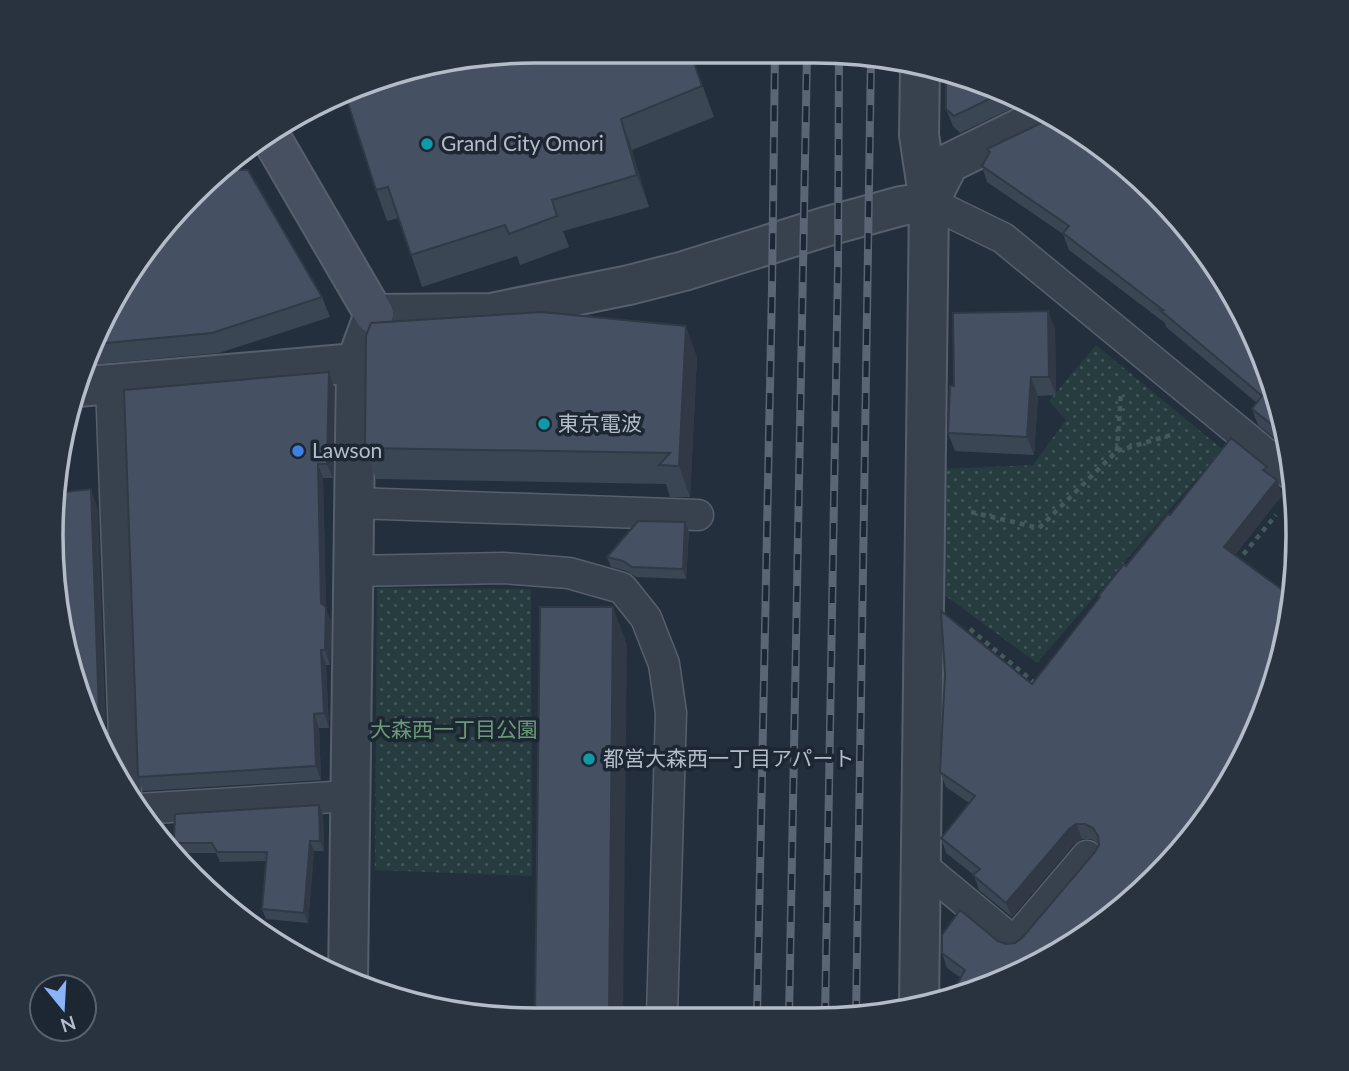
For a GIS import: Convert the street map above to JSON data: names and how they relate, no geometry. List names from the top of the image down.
{
  "parks": ["大森西一丁目公園"],
  "places": [
    "Grand City Omori",
    "東京電波",
    "Lawson",
    "都営大森西一丁目アパート"
  ],
  "north": "bottom"
}
